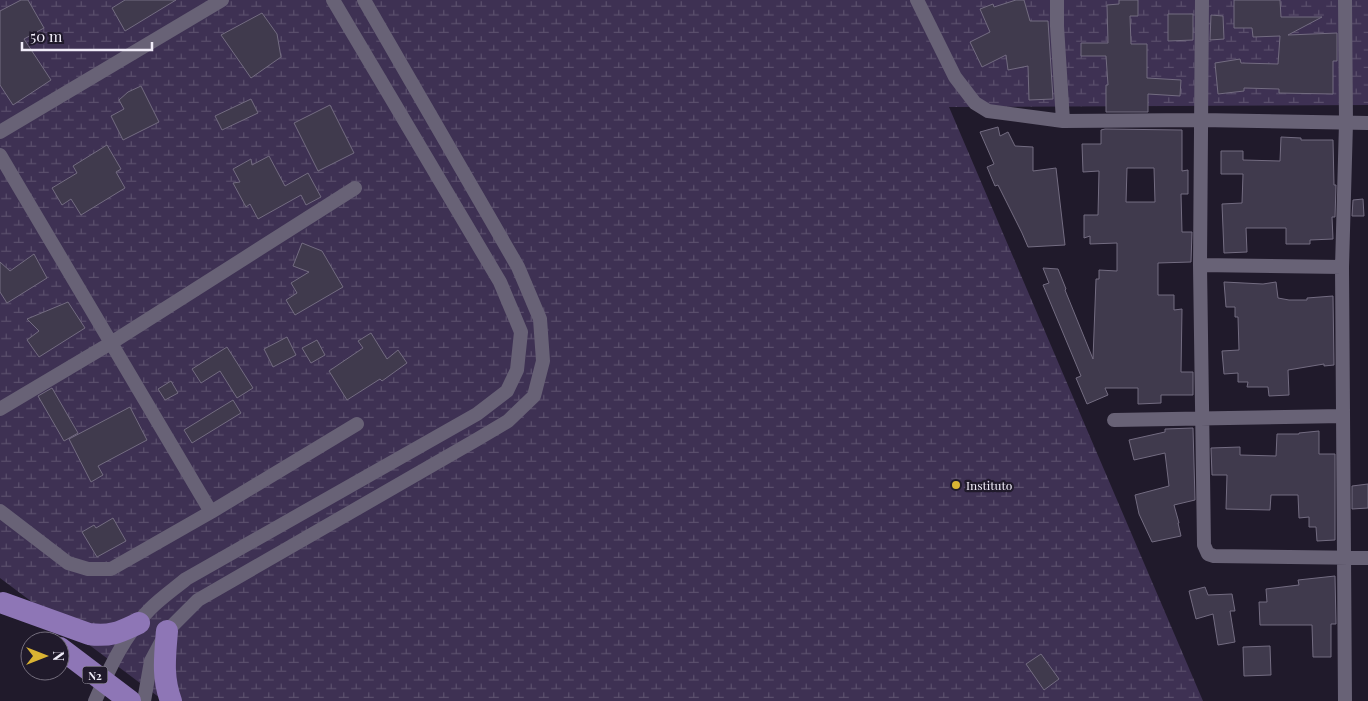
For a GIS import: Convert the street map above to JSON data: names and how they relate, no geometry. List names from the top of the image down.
{
  "streets": {
    "main road": ["N2"]
  },
  "places": ["Instituto"],
  "scale_bar": "50 m",
  "north": "right"
}
